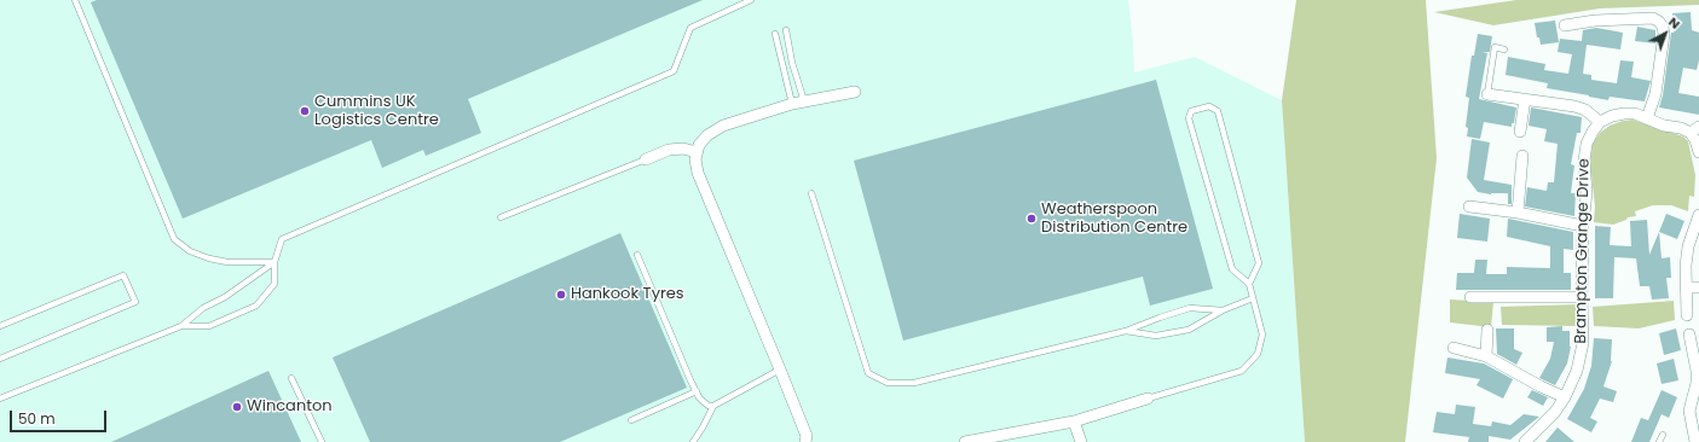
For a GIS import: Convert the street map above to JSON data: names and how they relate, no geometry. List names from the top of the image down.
{
  "streets": {
    "street": ["Brampton Grange Drive"]
  },
  "places": [
    "Cummins UK Logistics Centre",
    "Weatherspoon Distribution Centre",
    "Hankook Tyres",
    "Wincanton"
  ],
  "scale_bar": "50 m",
  "north": "top right"
}
